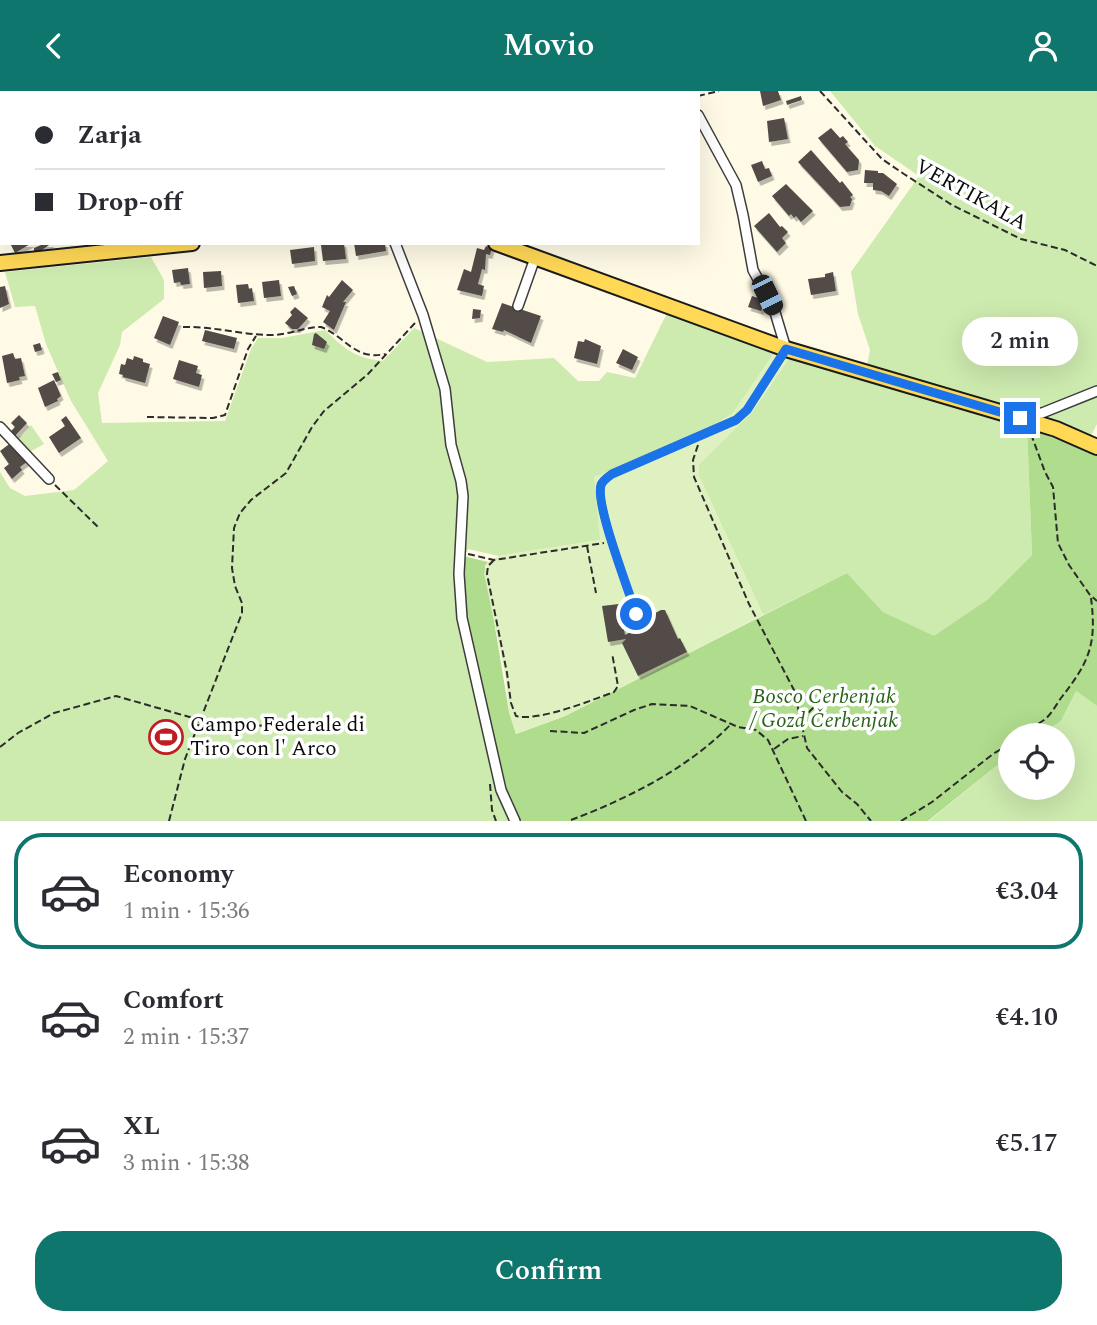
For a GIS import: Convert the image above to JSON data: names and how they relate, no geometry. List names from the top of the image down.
{
  "streets": {
    "path": ["VERTIKALA"]
  },
  "parks": ["Bosco Cerbenjak / Gozd Čerbenjak"],
  "places": {
    "sports": ["Campo Federale di Tiro con l' Arco"]
  },
  "page": {
    "header": "Movio",
    "banner": ["Zarja", "Drop-off"],
    "bubble": "2 min",
    "list": [
      {
        "name": "Economy",
        "note": "1 min · 15:36",
        "value": "€3.04"
      },
      {
        "name": "Comfort",
        "note": "2 min · 15:37",
        "value": "€4.10"
      },
      {
        "name": "XL",
        "note": "3 min · 15:38",
        "value": "€5.17"
      }
    ],
    "buttons": "Confirm"
  }
}
